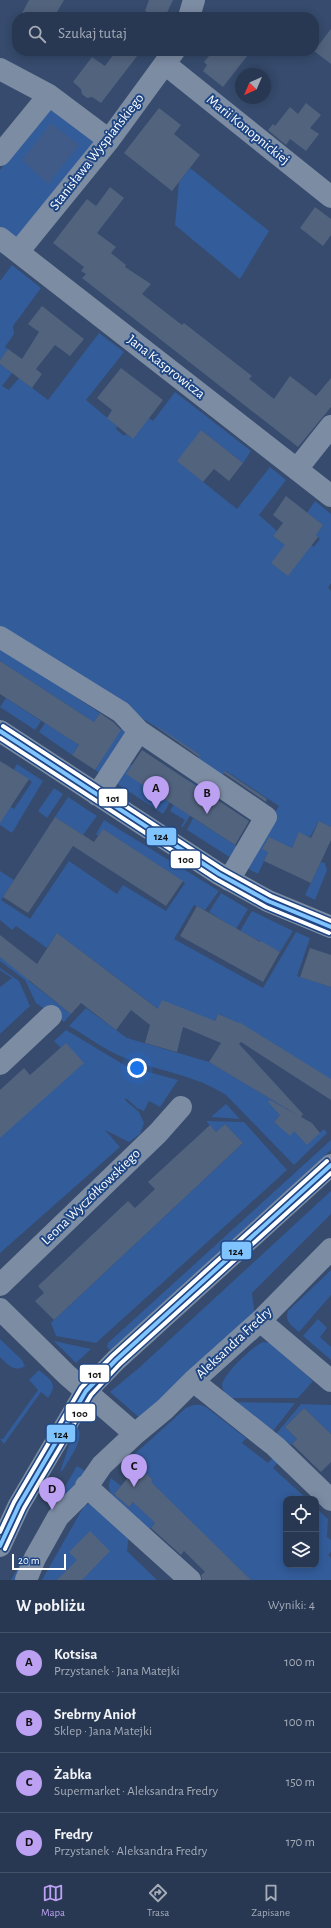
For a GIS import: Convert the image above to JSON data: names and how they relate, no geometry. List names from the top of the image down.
{
  "streets": {
    "street": [
      "Marii Konopnickiej",
      "Stanisława Wyspiańskiego",
      "Jana Kasprowicza",
      "Leona Wyczółkowskiego",
      "Aleksandra Fredry"
    ]
  },
  "crossings": [
    ["Marii Konopnickiej", "Stanisława Wyspiańskiego"],
    ["Stanisława Wyspiańskiego", "Jana Kasprowicza"]
  ],
  "lines": ["transit line 101", "transit line 124", "transit line 100"],
  "scale_bar": "20 m",
  "north": "bottom left",
  "page": {
    "search": "Szukaj tutaj",
    "pins": [
      "A",
      "B",
      "C",
      "D"
    ],
    "scale": "20 m",
    "heading": ["W pobliżu", "Wyniki: 4"],
    "list": [
      {
        "mark": "A",
        "name": "Kotsisa",
        "note": "Przystanek · Jana Matejki",
        "value": "100 m"
      },
      {
        "mark": "B",
        "name": "Srebrny Anioł",
        "note": "Sklep · Jana Matejki",
        "value": "100 m"
      },
      {
        "mark": "C",
        "name": "Żabka",
        "note": "Supermarket · Aleksandra Fredry",
        "value": "150 m"
      },
      {
        "mark": "D",
        "name": "Fredry",
        "note": "Przystanek · Aleksandra Fredry",
        "value": "170 m"
      }
    ],
    "nav": ["Mapa", "Trasa", "Zapisane"]
  }
}
